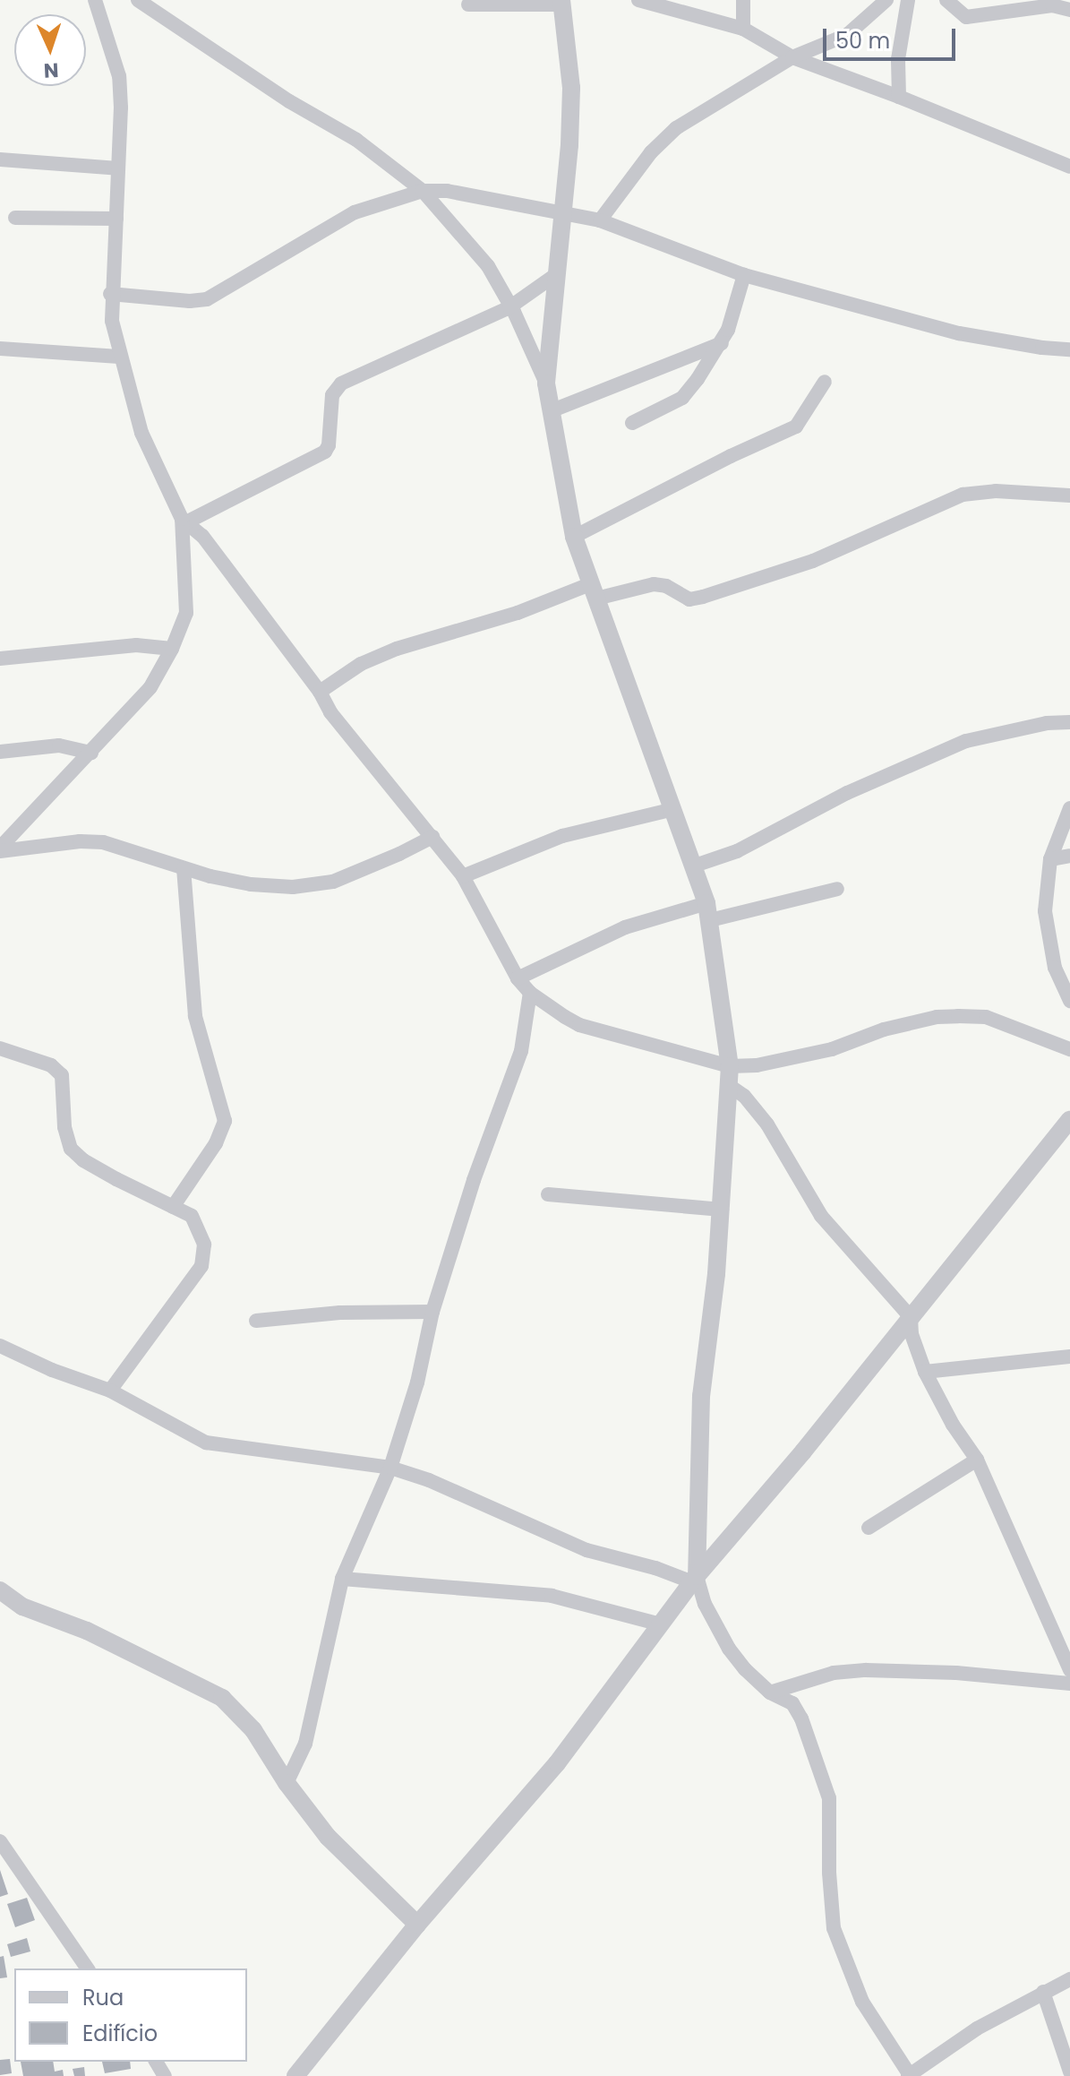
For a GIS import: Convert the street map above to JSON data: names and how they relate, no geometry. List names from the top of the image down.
{
  "legend": ["Rua", "Edifício"],
  "scale_bar": "50 m",
  "north": "bottom"
}
